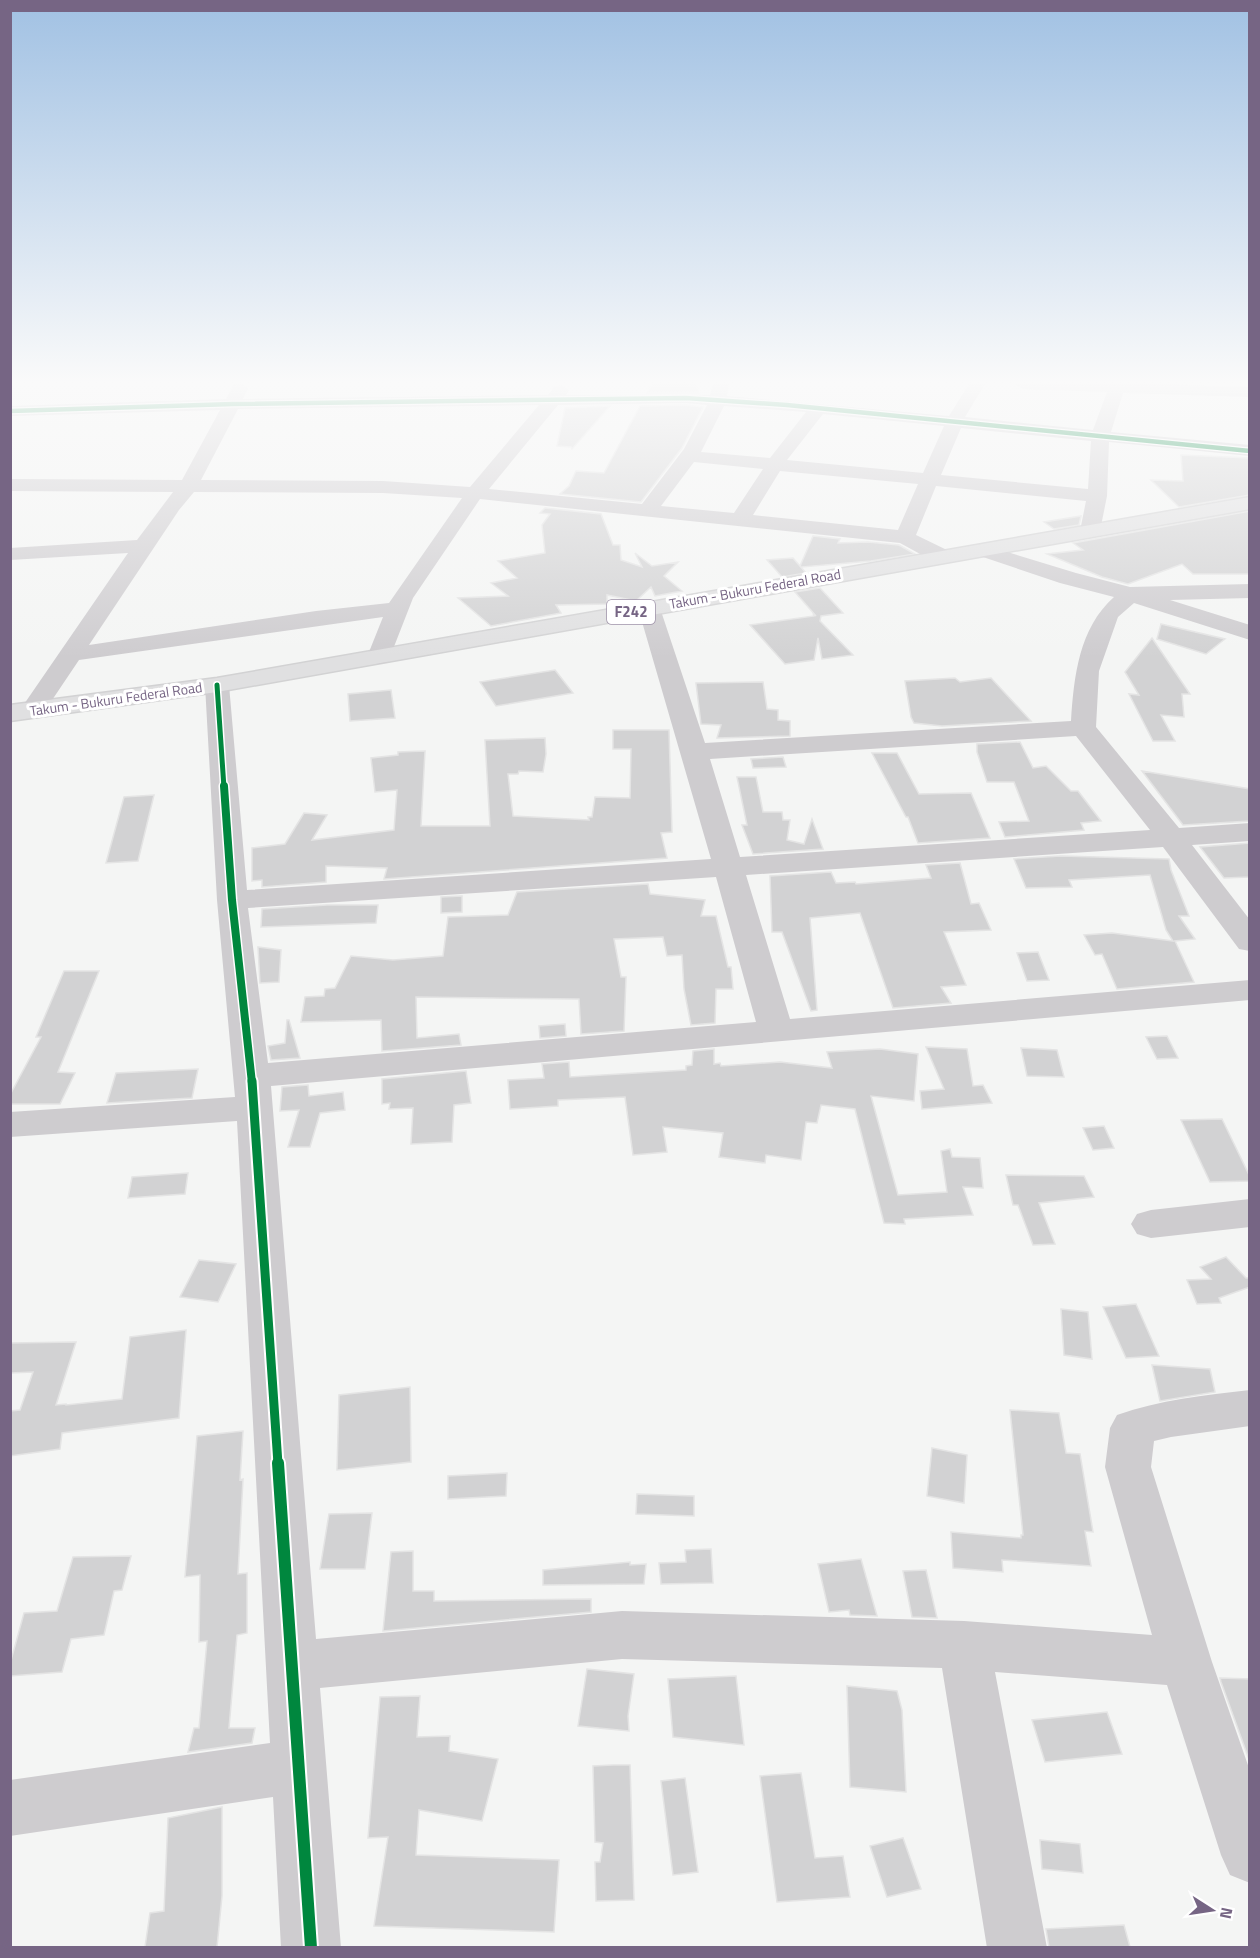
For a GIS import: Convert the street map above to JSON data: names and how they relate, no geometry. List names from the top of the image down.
{
  "streets": {
    "main road": ["Takum - Bukuru Federal Road", "F242"]
  },
  "north": "right"
}
